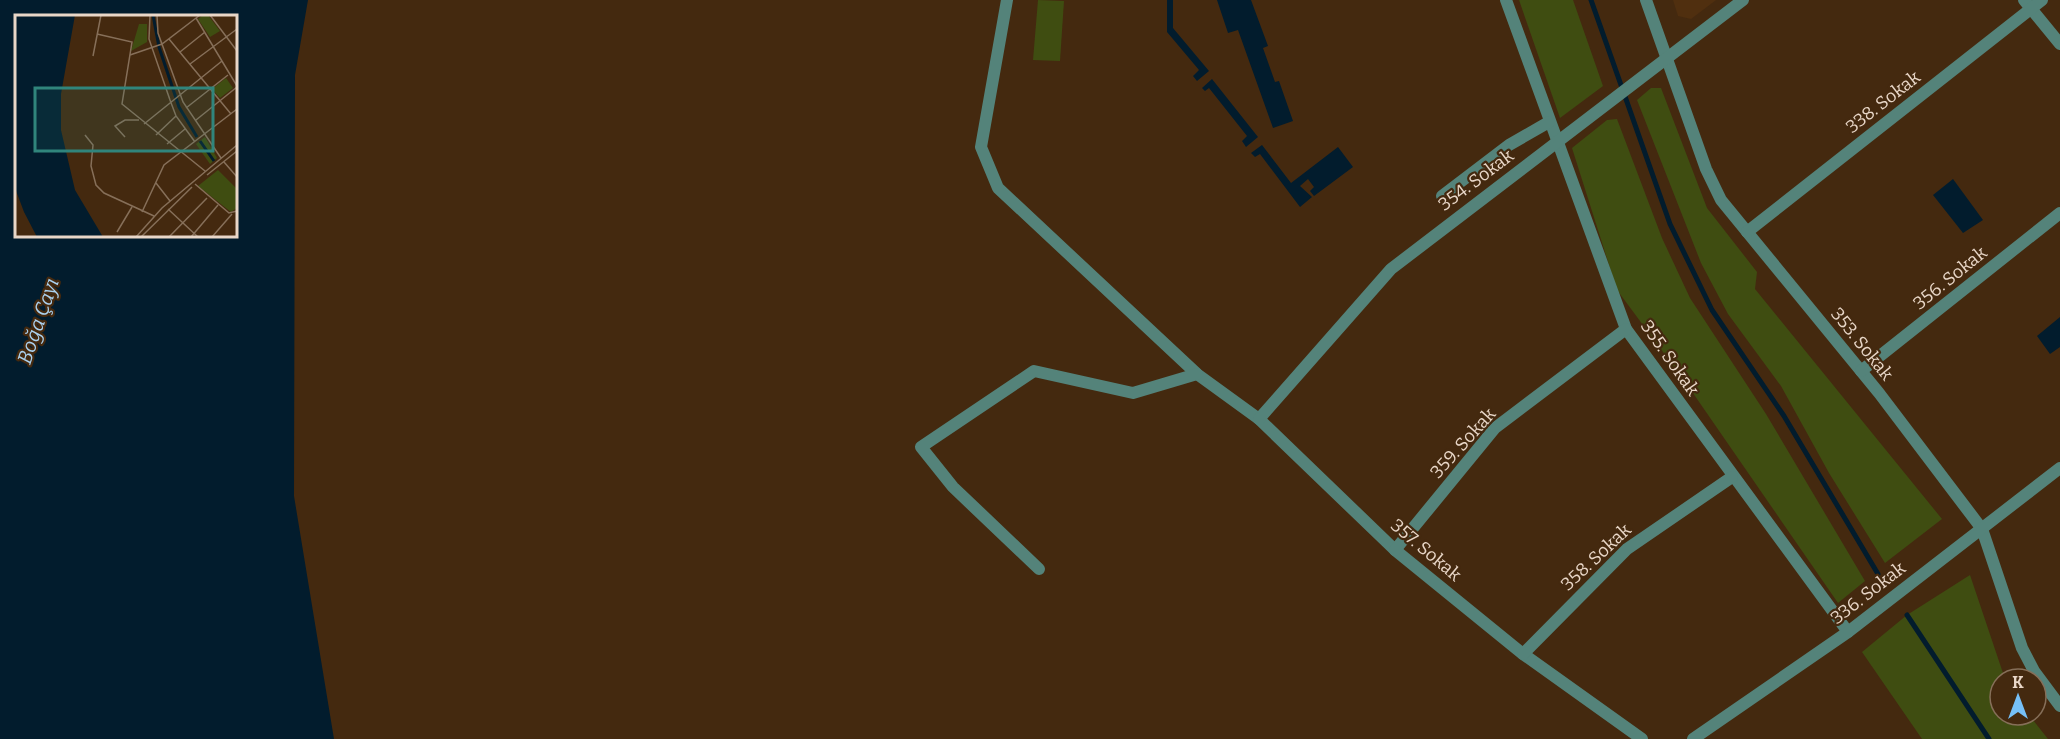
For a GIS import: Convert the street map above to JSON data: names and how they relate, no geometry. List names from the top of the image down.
{
  "streets": {
    "street": [
      "338. Sokak",
      "354. Sokak",
      "356. Sokak",
      "353. Sokak",
      "355. Sokak",
      "359. Sokak",
      "357. Sokak",
      "358. Sokak",
      "336. Sokak"
    ]
  },
  "crossings": [
    ["338. Sokak", "353. Sokak"],
    ["354. Sokak", "353. Sokak"],
    ["354. Sokak", "355. Sokak"],
    ["354. Sokak", "357. Sokak"],
    ["356. Sokak", "353. Sokak"],
    ["353. Sokak", "336. Sokak"],
    ["355. Sokak", "359. Sokak"],
    ["355. Sokak", "358. Sokak"],
    ["355. Sokak", "336. Sokak"],
    ["359. Sokak", "357. Sokak"],
    ["357. Sokak", "358. Sokak"]
  ],
  "water": ["Boğa Çayı"],
  "north": "top"
}
